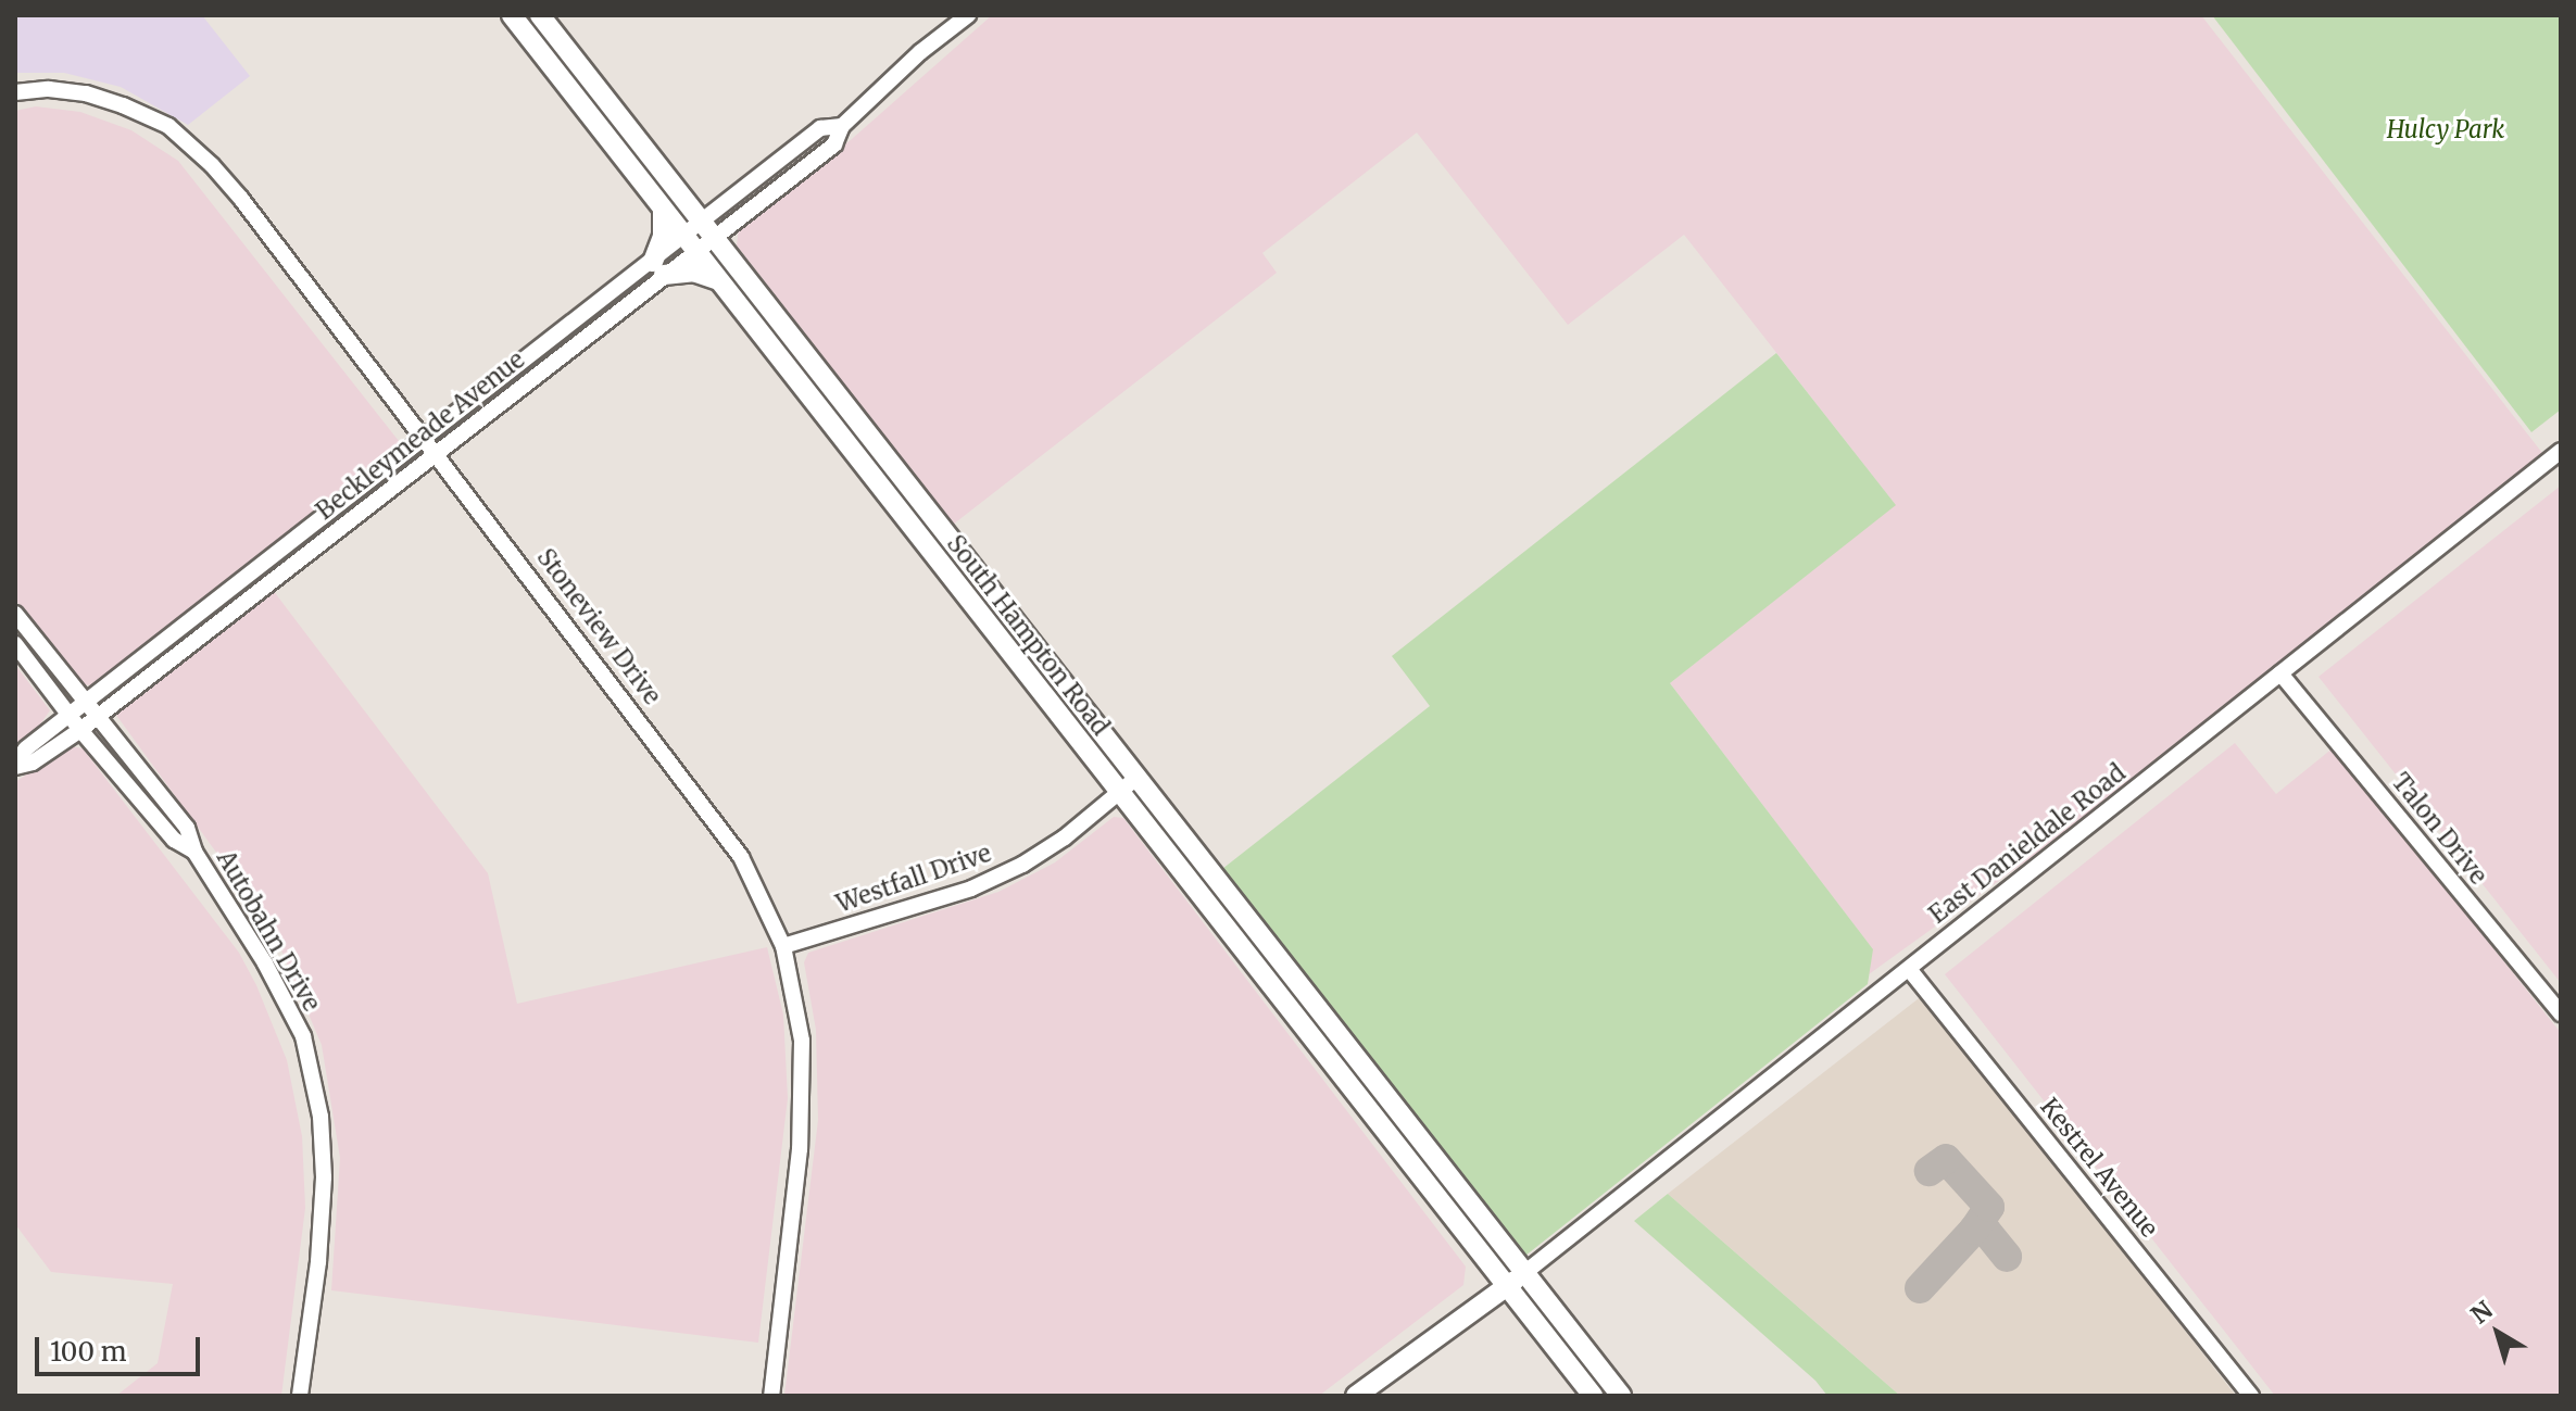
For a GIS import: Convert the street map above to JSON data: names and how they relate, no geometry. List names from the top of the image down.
{
  "streets": {
    "main road": ["South Hampton Road"],
    "street": [
      "Beckleymeade Avenue",
      "Stoneview Drive",
      "Talon Drive",
      "East Danieldale Road",
      "Westfall Drive",
      "Autobahn Drive",
      "Kestrel Avenue"
    ]
  },
  "crossings": [
    ["Beckleymeade Avenue", "Stoneview Drive"],
    ["Beckleymeade Avenue", "South Hampton Road"],
    ["Beckleymeade Avenue", "Autobahn Drive"],
    ["Stoneview Drive", "Westfall Drive"],
    ["South Hampton Road", "East Danieldale Road"],
    ["South Hampton Road", "Westfall Drive"],
    ["Talon Drive", "East Danieldale Road"],
    ["East Danieldale Road", "Kestrel Avenue"]
  ],
  "parks": ["Hulcy Park"],
  "scale_bar": "100 m",
  "north": "top left"
}
